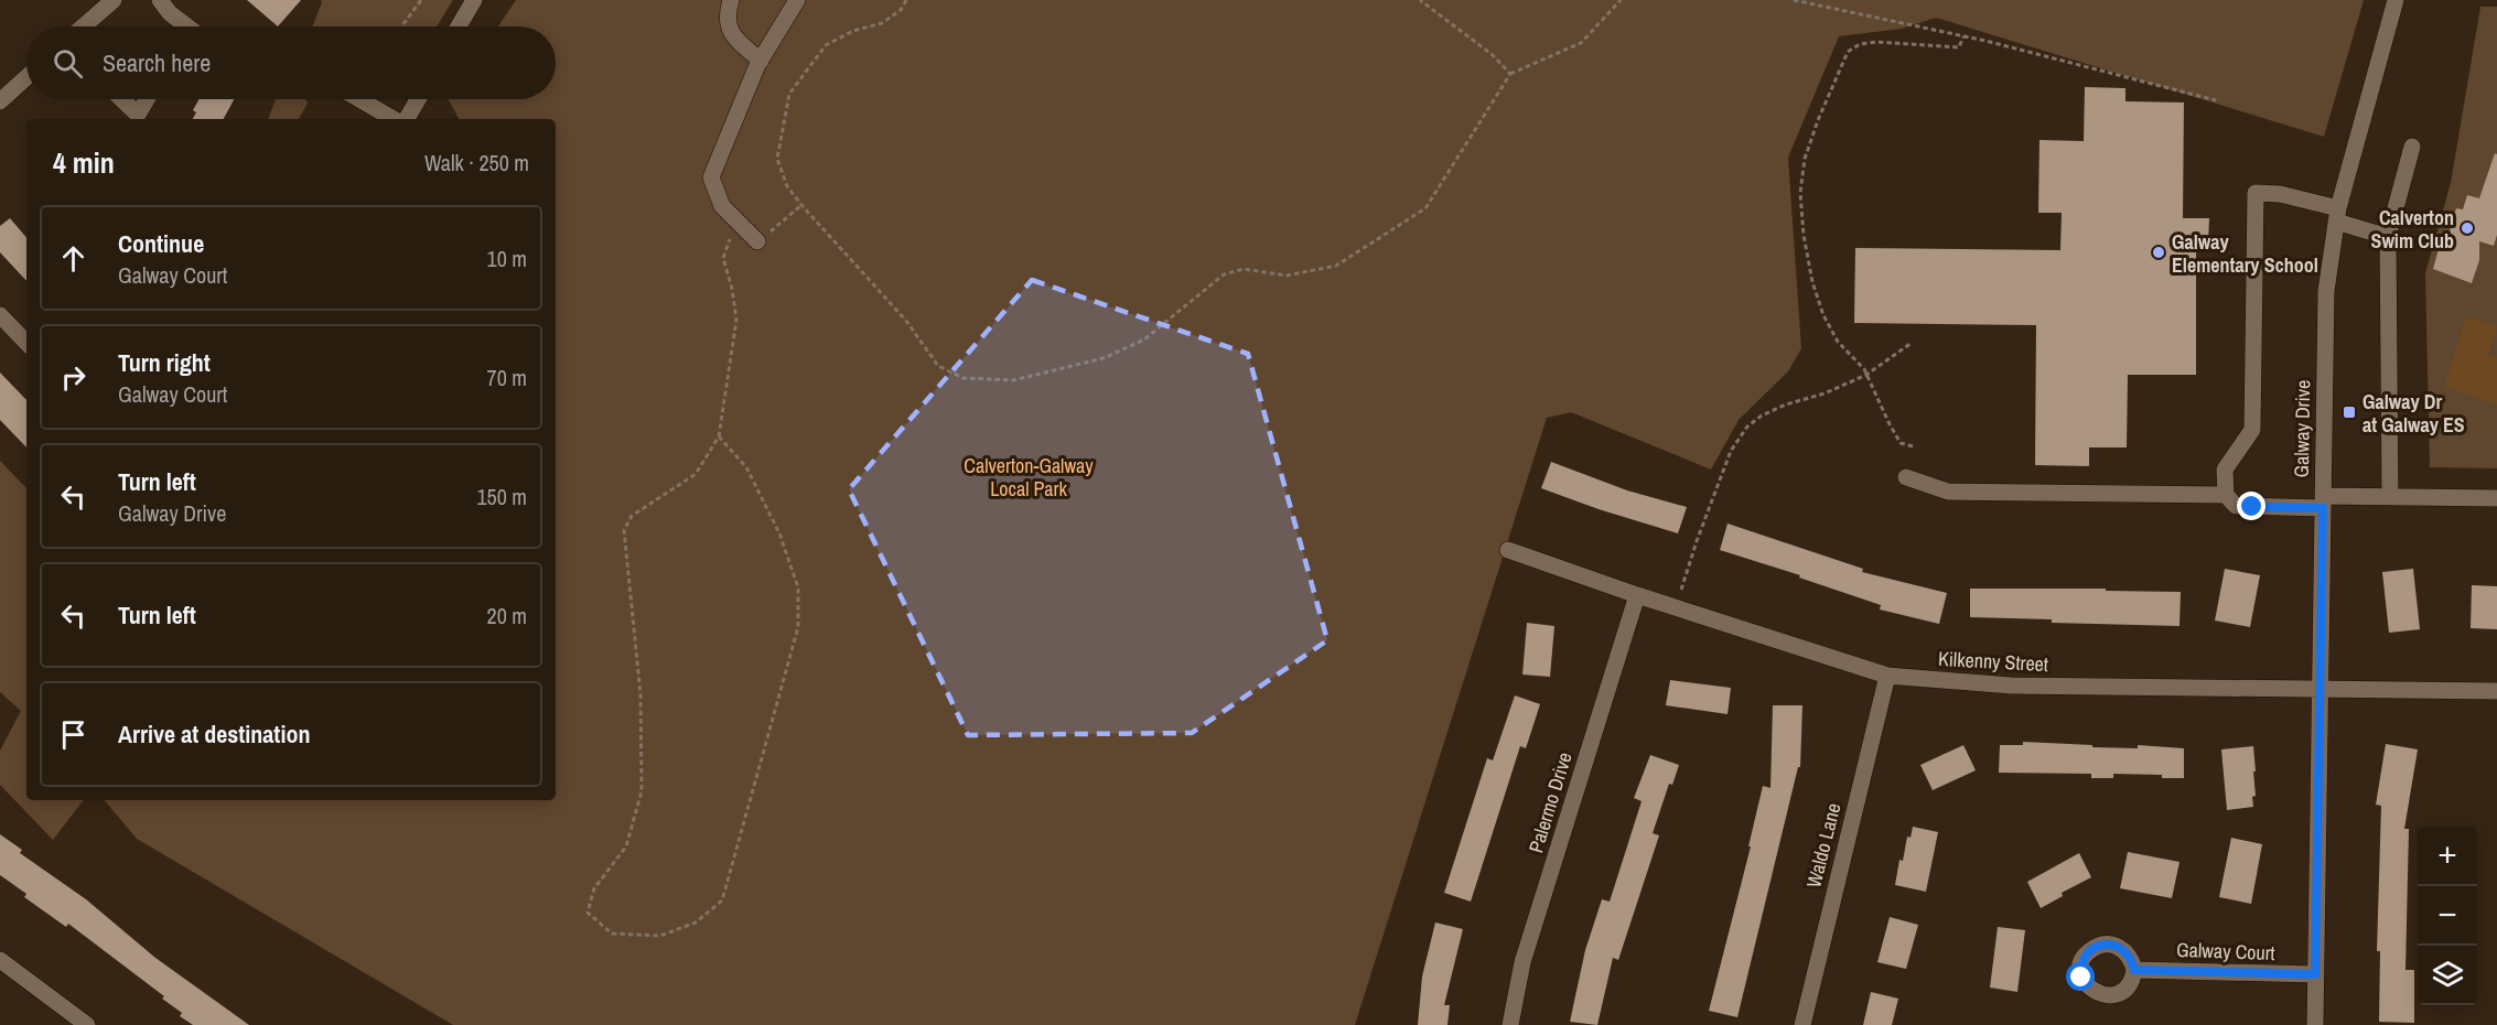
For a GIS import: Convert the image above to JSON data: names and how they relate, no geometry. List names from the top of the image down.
{
  "streets": {
    "street": [
      "Galway Drive",
      "Kilkenny Street",
      "Palermo Drive",
      "Waldo Lane",
      "Galway Court"
    ]
  },
  "crossings": [
    ["Galway Drive", "Kilkenny Street"],
    ["Galway Drive", "Galway Court"],
    ["Kilkenny Street", "Palermo Drive"],
    ["Kilkenny Street", "Waldo Lane"]
  ],
  "parks": ["Calverton-Galway Local Park"],
  "places": {
    "other": ["Calverton Swim Club", "Galway Elementary School"],
    "transit": ["Galway Dr at Galway ES"]
  },
  "page": {
    "search": "Search here",
    "heading": ["4 min", "Walk · 250 m"],
    "list": [
      ["Continue", "Galway Court", "10 m"],
      ["Turn right", "Galway Court", "70 m"],
      ["Turn left", "Galway Drive", "150 m"],
      ["Turn left", "20 m"],
      "Arrive at destination"
    ],
    "map_buttons": ["+", "−"]
  }
}
